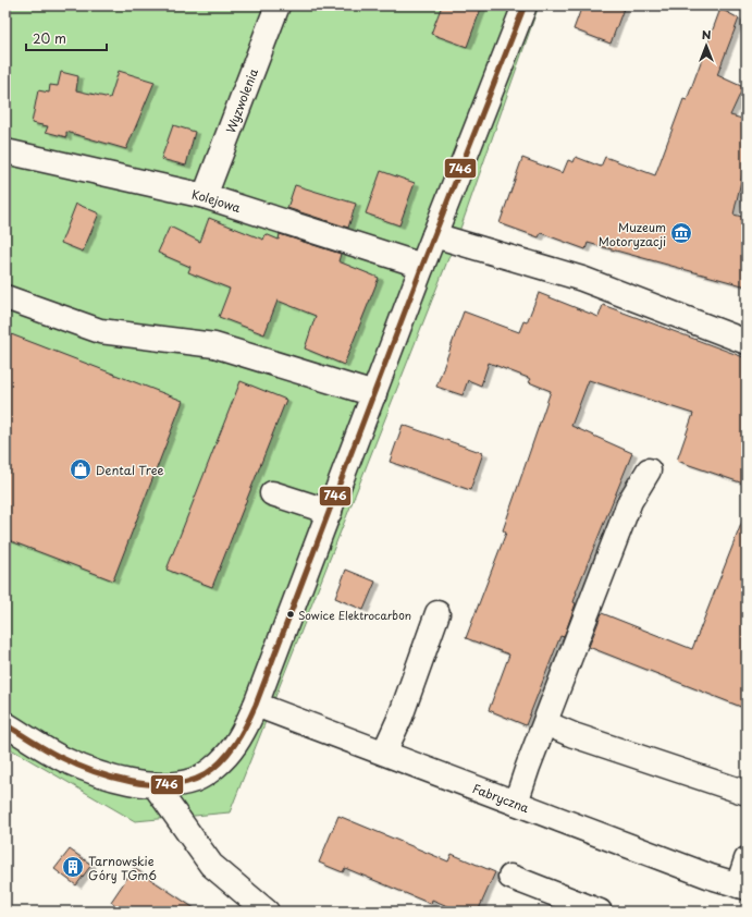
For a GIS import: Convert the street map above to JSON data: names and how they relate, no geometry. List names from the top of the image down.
{
  "streets": {
    "street": ["Wyzwolenia", "Kolejowa", "Fabryczna"]
  },
  "crossings": [
    ["Wyzwolenia", "Kolejowa"]
  ],
  "places": {
    "museum": ["Muzeum Motoryzacji"],
    "shop": ["Dental Tree"],
    "other": ["Sowice Elektrocarbon"],
    "building": ["Tarnowskie Góry TGm6"]
  },
  "lines": ["transit line 746"],
  "scale_bar": "20 m",
  "north": "top"
}
